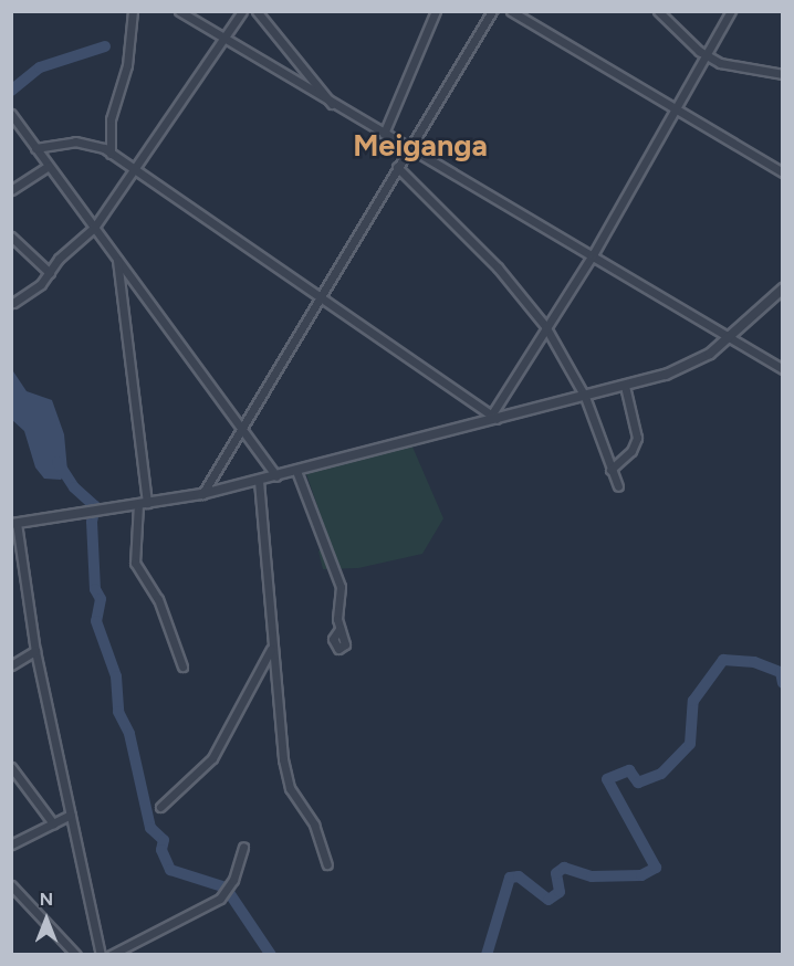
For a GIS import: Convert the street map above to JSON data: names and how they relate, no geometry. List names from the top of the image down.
{
  "districts": ["Meiganga"],
  "north": "top"
}
